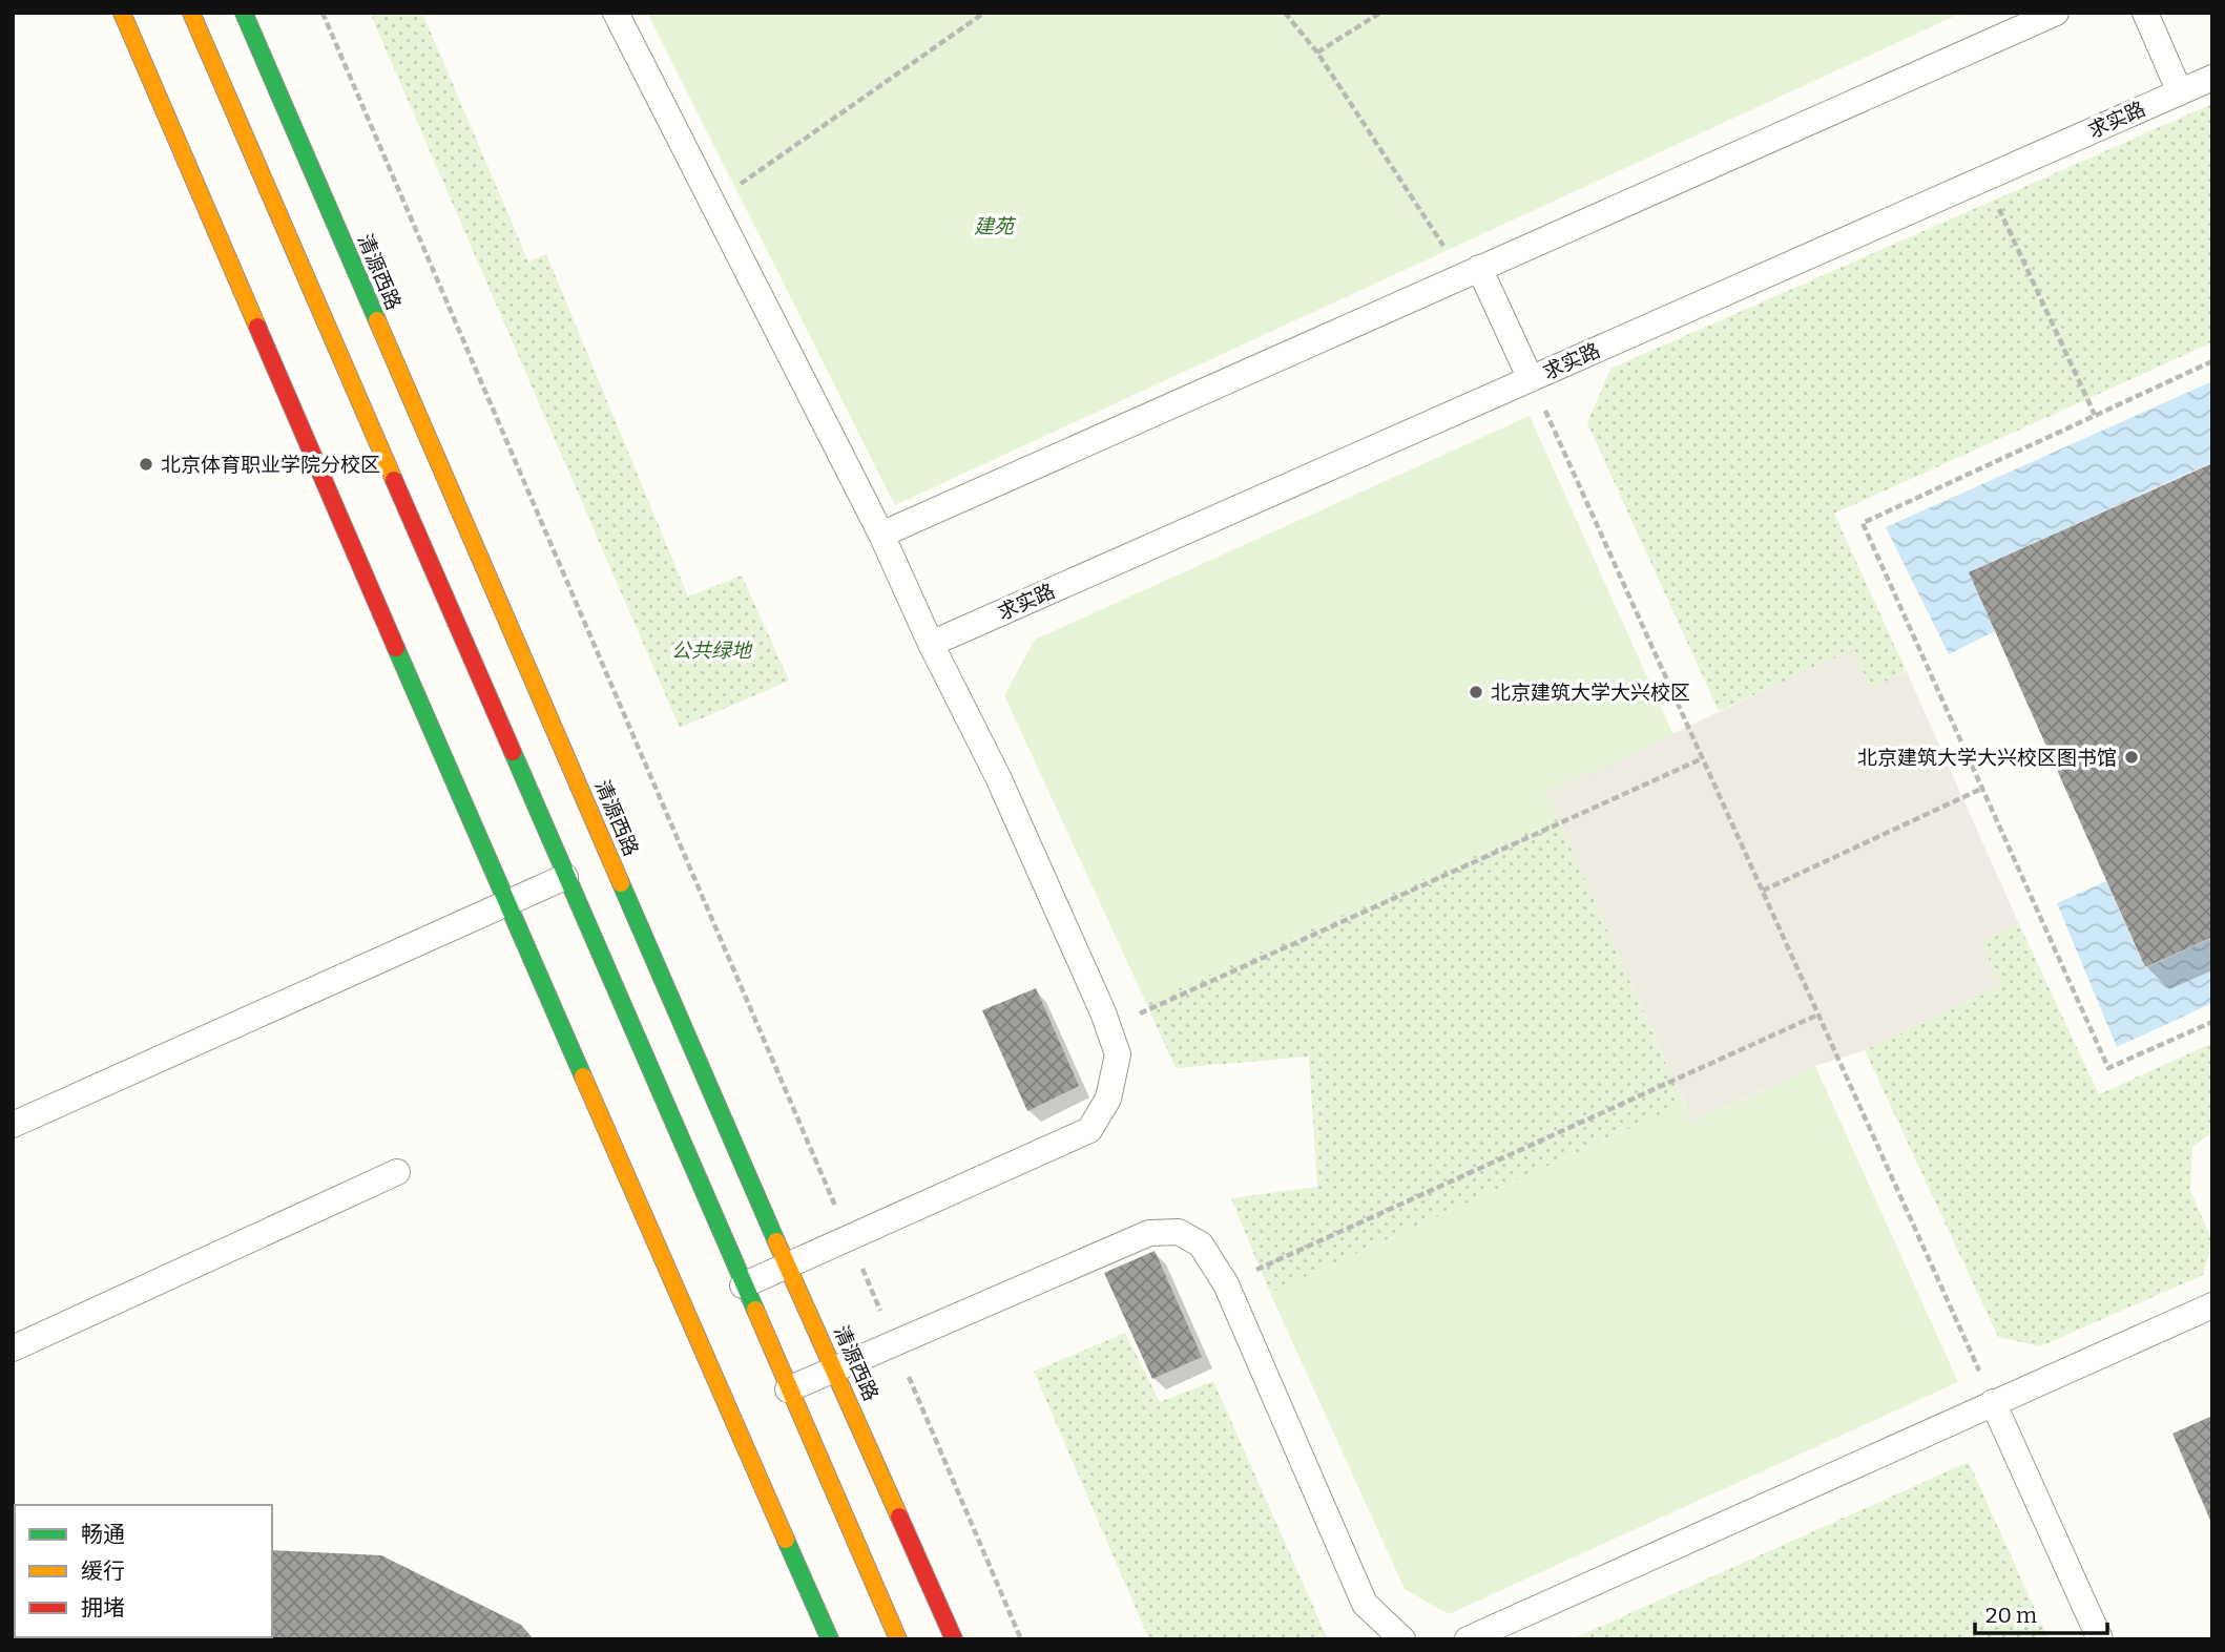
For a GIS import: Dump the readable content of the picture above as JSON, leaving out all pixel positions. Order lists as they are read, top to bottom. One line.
{"streets":{"main road":["清源西路"],"lane":["求实路"]},"parks":["建苑","公共绿地"],"places":["北京体育职业学院分校区","北京建筑大学大兴校区","北京建筑大学大兴校区图书馆"],"legend":["畅通","缓行","拥堵"],"scale_bar":"20 m"}
